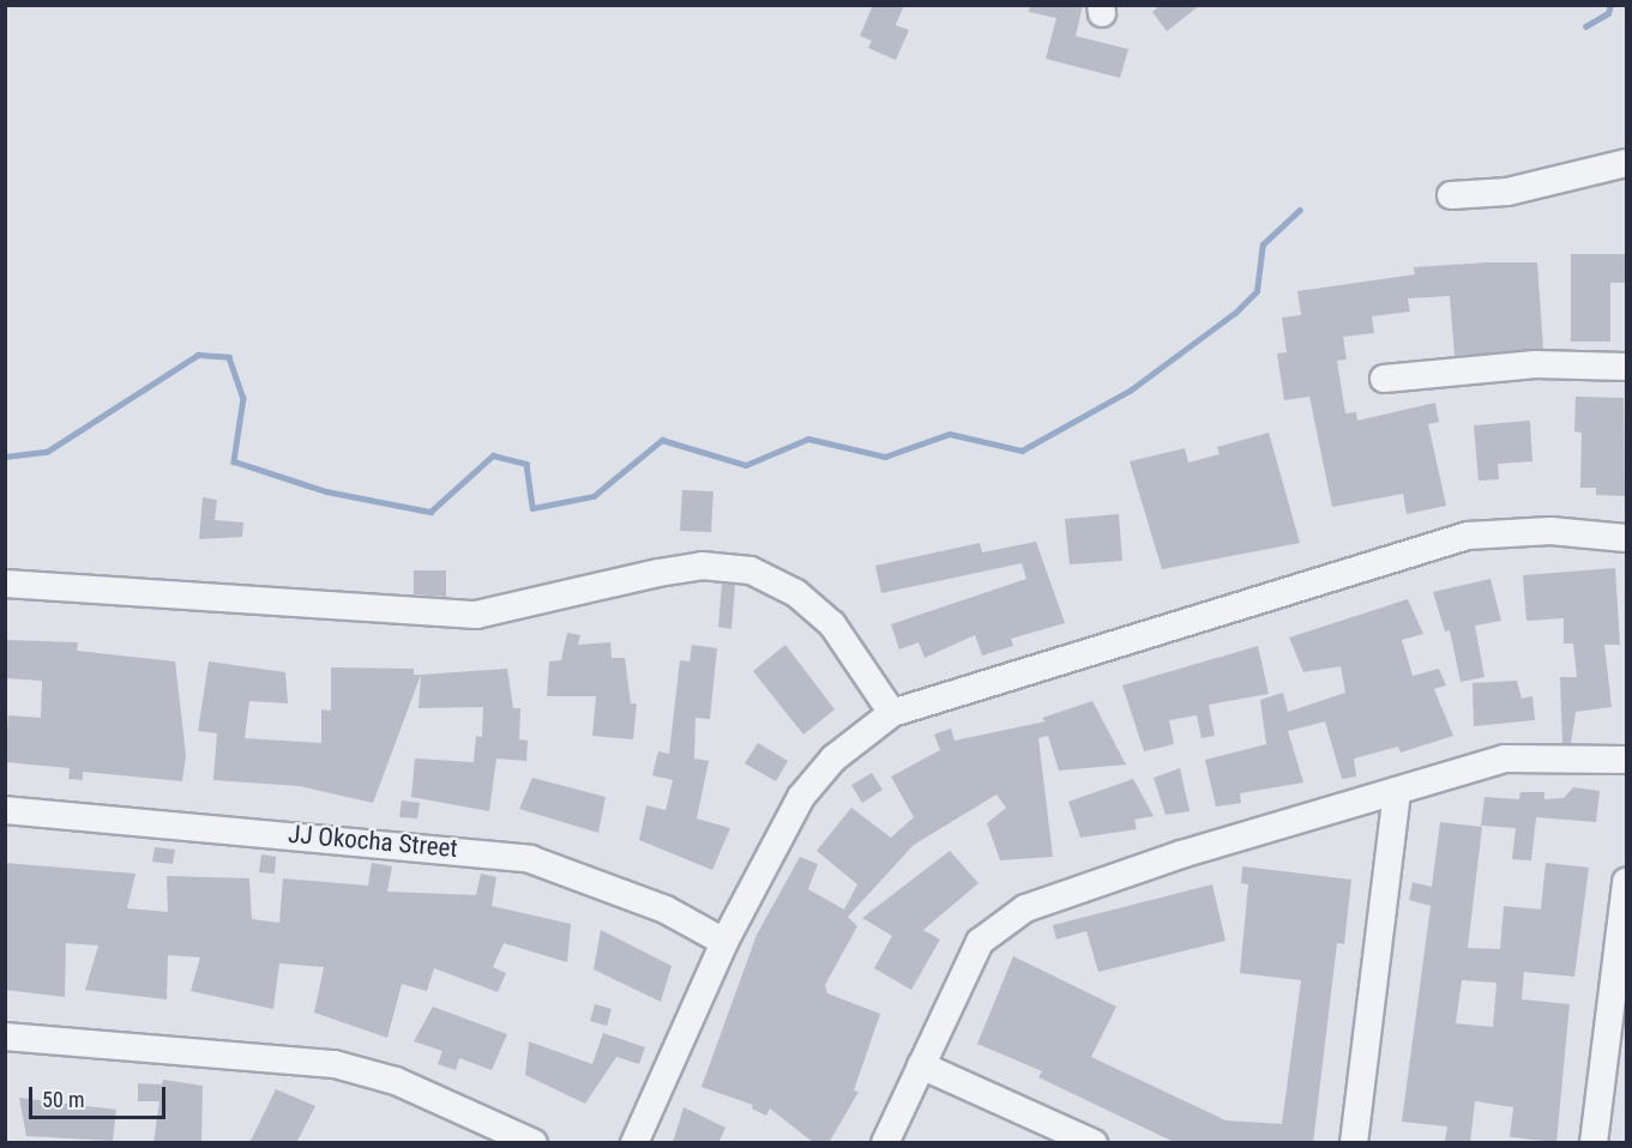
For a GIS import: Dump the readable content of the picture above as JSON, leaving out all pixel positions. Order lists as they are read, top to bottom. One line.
{"streets":{"street":["JJ Okocha Street"]},"scale_bar":"50 m"}
